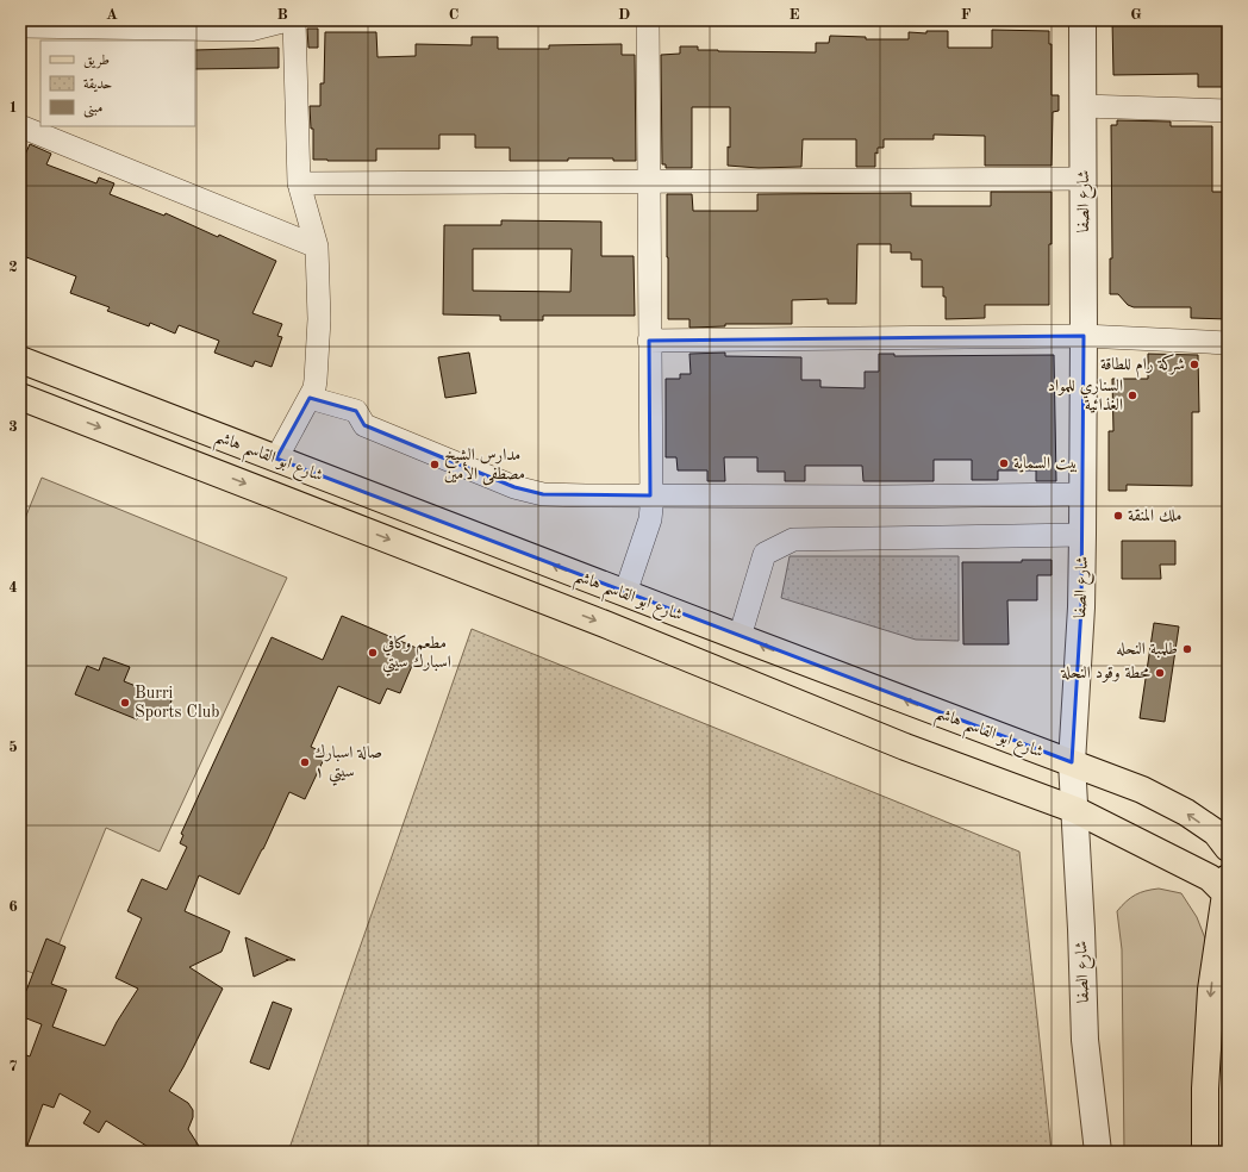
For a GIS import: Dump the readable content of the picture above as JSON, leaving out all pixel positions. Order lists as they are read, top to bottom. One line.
{"streets":{"main road":["شارع ابو القاسم هاشم"],"street":["شارع الصفا"]},"crossings":[["شارع الصفا","شارع ابو القاسم هاشم"]],"places":["شركة رام للطاقة","السناري للمواد الغذائية","بيت السماية","مدارس الشيخ مصطفى الأمين","ملك المنقة","طلمبة النحله","مطعم وكافي اسبارك سيتي","محطة وقود النحلة","Burri Sports Club","صالة اسبارك سيتي ١"],"legend":["طريق","حديقة","مبنى"],"grid":{"columns":["A","B","C","D","E","F","G"],"rows":["1","2","3","4","5","6","7"]}}
